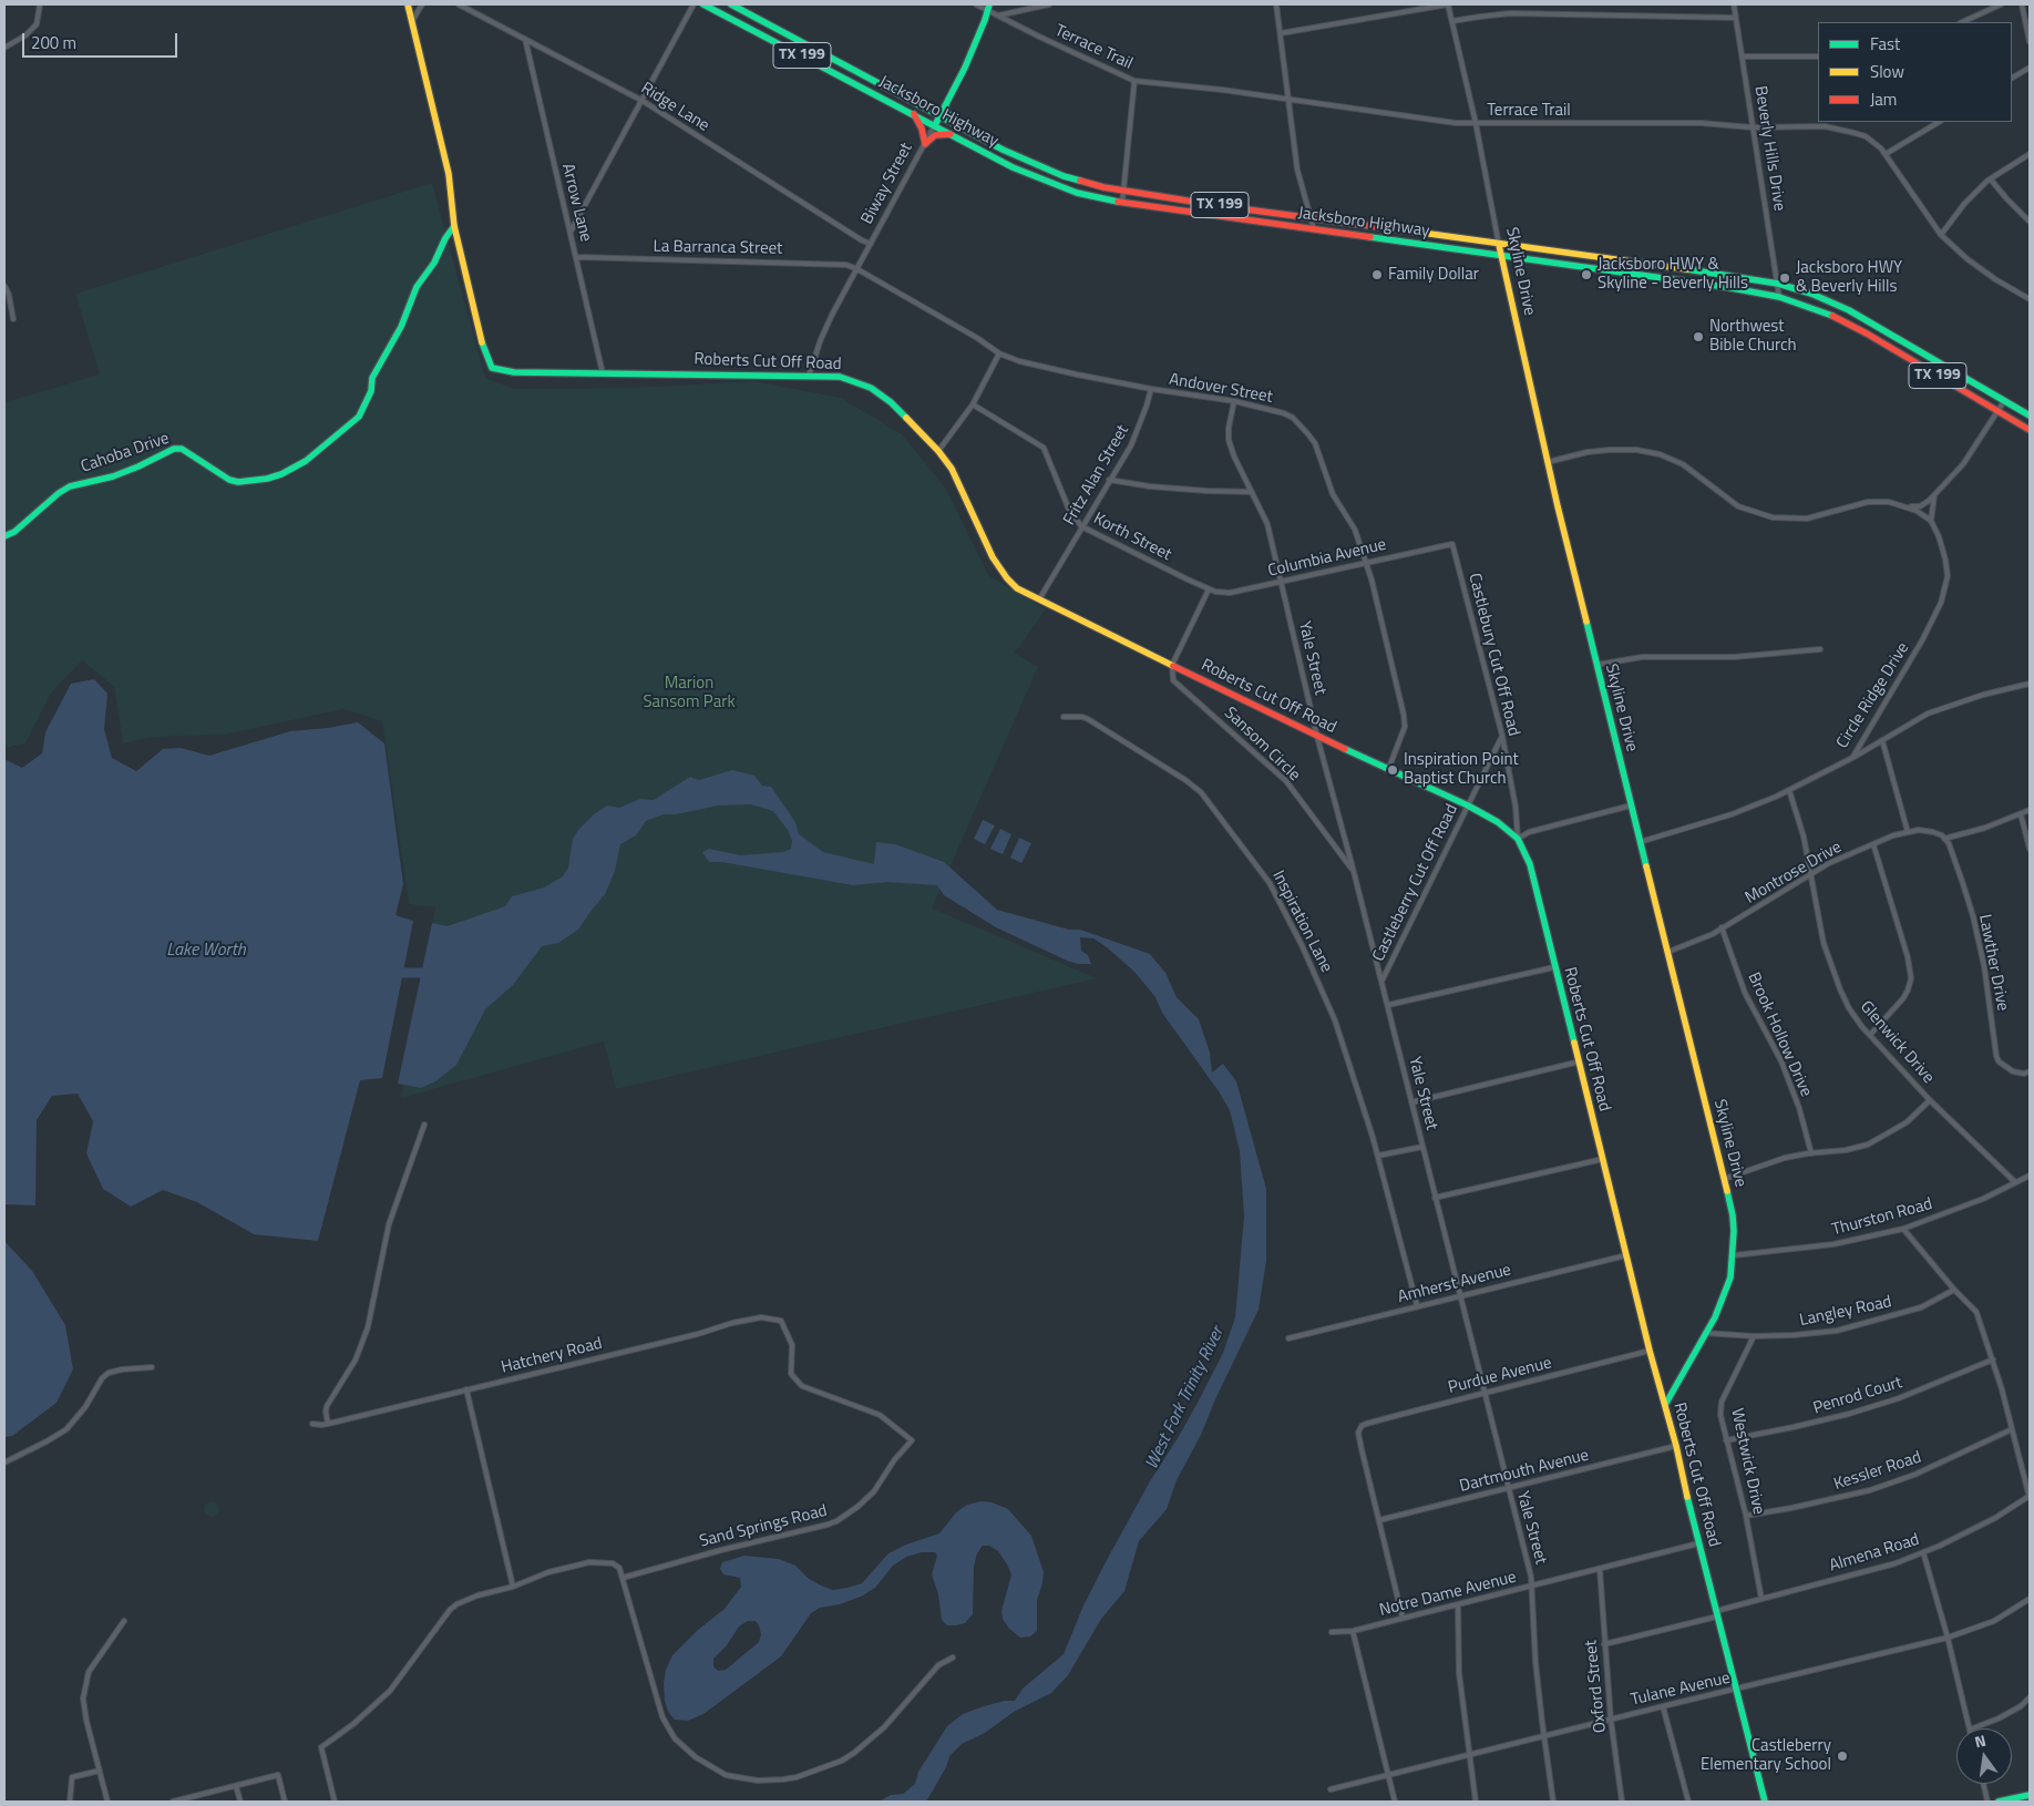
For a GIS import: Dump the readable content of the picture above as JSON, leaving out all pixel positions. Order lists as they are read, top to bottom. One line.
{"streets":{"street":["Terrace Trail","TX 199","Ridge Lane","Jacksboro Highway","Beverly Hills Drive","Biway Street","Arrow Lane","La Barranca Street","Skyline Drive","Roberts Cut Off Road","Andover Street","Cahoba Drive","Fritz Alan Street","Korth Street","Columbia Avenue","Castlebury Cut Off Road","Yale Street","Circle Ridge Drive","Sansom Circle","Montrose Drive","Castleberry Cut Off Road","Inspiration Lane","Lawther Drive","Brook Hollow Drive","Glenwick Drive","Thurston Road","Amherst Avenue","Langley Road","Hatchery Road","Purdue Avenue","Penrod Court","Westwick Drive","Dartmouth Avenue","Kessler Road","Sand Springs Road","Almena Road","Notre Dame Avenue","Oxford Street","Tulane Avenue"]},"crossings":[["Terrace Trail","Beverly Hills Drive"],["Terrace Trail","Biway Street"],["Terrace Trail","Skyline Drive"],["Ridge Lane","Biway Street"],["Ridge Lane","Arrow Lane"],["Jacksboro Highway","Beverly Hills Drive"],["Jacksboro Highway","Biway Street"],["Jacksboro Highway","Skyline Drive"],["Biway Street","La Barranca Street"],["Biway Street","Roberts Cut Off Road"],["Biway Street","Andover Street"],["Arrow Lane","La Barranca Street"],["Arrow Lane","Roberts Cut Off Road"],["La Barranca Street","Andover Street"],["Skyline Drive","Roberts Cut Off Road"],["Skyline Drive","Circle Ridge Drive"],["Skyline Drive","Montrose Drive"],["Skyline Drive","Thurston Road"],["Skyline Drive","Langley Road"],["Roberts Cut Off Road","Andover Street"],["Roberts Cut Off Road","Cahoba Drive"],["Roberts Cut Off Road","Fritz Alan Street"],["Roberts Cut Off Road","Castlebury Cut Off Road"],["Roberts Cut Off Road","Yale Street"],["Roberts Cut Off Road","Sansom Circle"],["Roberts Cut Off Road","Castleberry Cut Off Road"],["Roberts Cut Off Road","Amherst Avenue"],["Roberts Cut Off Road","Purdue Avenue"],["Roberts Cut Off Road","Dartmouth Avenue"],["Roberts Cut Off Road","Almena Road"],["Roberts Cut Off Road","Notre Dame Avenue"],["Roberts Cut Off Road","Tulane Avenue"],["Andover Street","Fritz Alan Street"],["Andover Street","Columbia Avenue"],["Andover Street","Yale Street"],["Fritz Alan Street","Korth Street"],["Korth Street","Columbia Avenue"],["Columbia Avenue","Castlebury Cut Off Road"],["Columbia Avenue","Yale Street"],["Castlebury Cut Off Road","Castleberry Cut Off Road"],["Yale Street","Sansom Circle"],["Yale Street","Castleberry Cut Off Road"],["Yale Street","Amherst Avenue"],["Yale Street","Purdue Avenue"],["Yale Street","Dartmouth Avenue"],["Yale Street","Notre Dame Avenue"],["Yale Street","Tulane Avenue"],["Circle Ridge Drive","Glenwick Drive"],["Montrose Drive","Lawther Drive"],["Montrose Drive","Brook Hollow Drive"],["Montrose Drive","Glenwick Drive"],["Inspiration Lane","Amherst Avenue"],["Glenwick Drive","Thurston Road"],["Langley Road","Westwick Drive"],["Hatchery Road","Sand Springs Road"],["Purdue Avenue","Dartmouth Avenue"],["Penrod Court","Westwick Drive"],["Westwick Drive","Kessler Road"],["Westwick Drive","Almena Road"],["Almena Road","Oxford Street"],["Notre Dame Avenue","Oxford Street"],["Oxford Street","Tulane Avenue"]],"water":["Lake Worth","West Fork Trinity River"],"parks":["Marion Sansom Park"],"places":["Family Dollar","Jacksboro HWY & Skyline - Beverly Hills","Jacksboro HWY & Beverly Hills","Northwest Bible Church","Inspiration Point Baptist Church","Castleberry Elementary School"],"legend":["Fast","Slow","Jam"],"scale_bar":"200 m","north":"top"}
